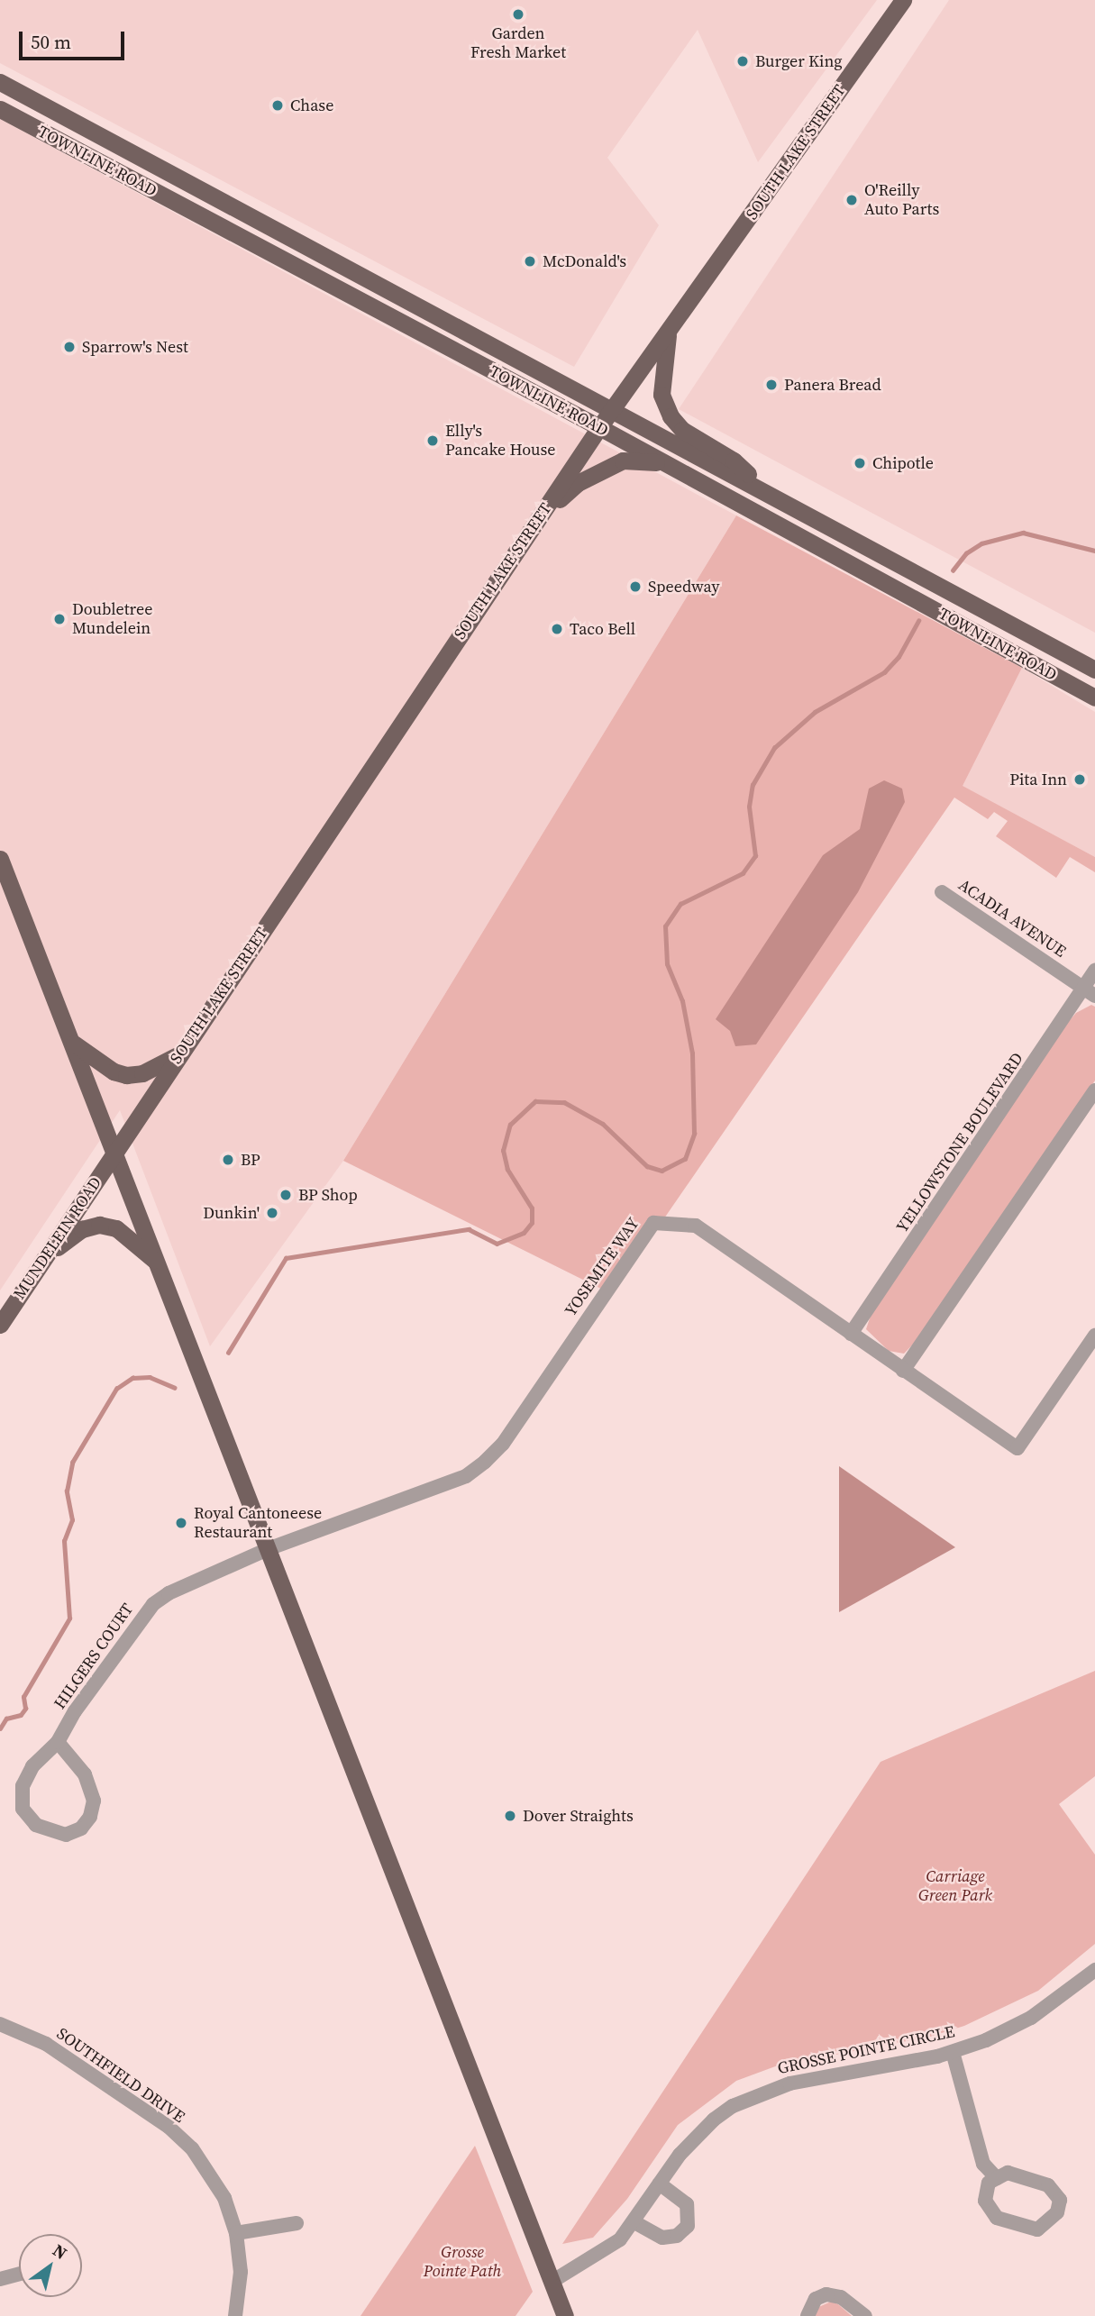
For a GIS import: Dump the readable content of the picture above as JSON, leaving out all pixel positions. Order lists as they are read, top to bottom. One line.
{"streets":{"main road":["SOUTH LAKE STREET","TOWNLINE ROAD","MUNDELEIN ROAD"],"street":["ACADIA AVENUE","YELLOWSTONE BOULEVARD","YOSEMITE WAY","HILGERS COURT","GROSSE POINTE CIRCLE","SOUTHFIELD DRIVE"]},"crossings":[["SOUTH LAKE STREET","TOWNLINE ROAD"],["SOUTH LAKE STREET","MUNDELEIN ROAD"],["ACADIA AVENUE","YELLOWSTONE BOULEVARD"],["YELLOWSTONE BOULEVARD","YOSEMITE WAY"],["YOSEMITE WAY","HILGERS COURT"]],"parks":["Carriage Green Park","Grosse Pointe Path"],"places":["Garden Fresh Market","Burger King","Chase","O'Reilly Auto Parts","McDonald's","Sparrow's Nest","Panera Bread","Elly's Pancake House","Chipotle","Speedway","Doubletree Mundelein","Taco Bell","Pita Inn","BP","BP Shop","Dunkin'","Royal Cantoneese Restaurant","Dover Straights"],"scale_bar":"50 m","north":"top right"}
